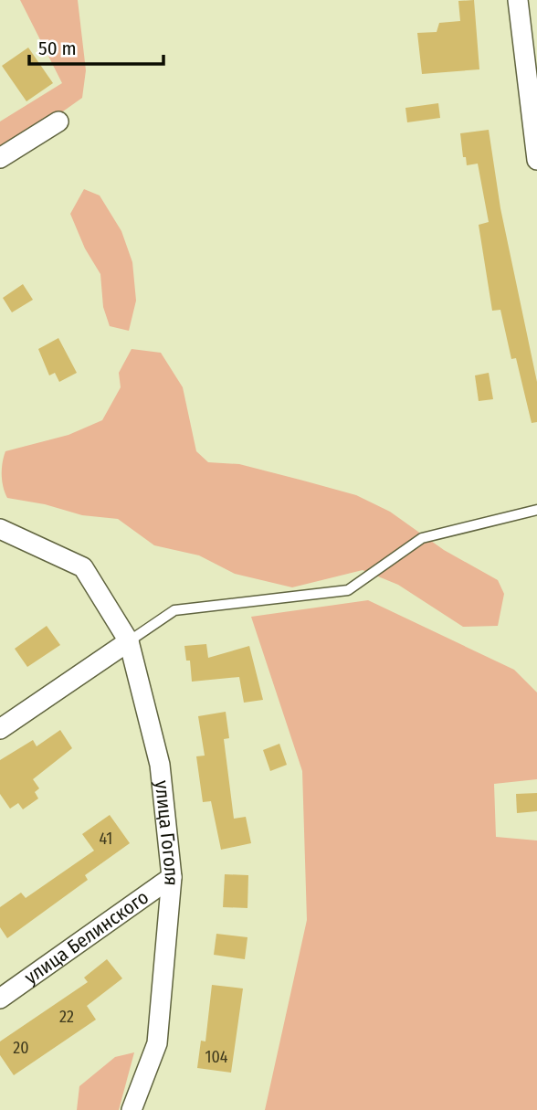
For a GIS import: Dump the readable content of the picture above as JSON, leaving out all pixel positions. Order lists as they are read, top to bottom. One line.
{"streets":{"street":["улица Гоголя","улица Белинского"]},"crossings":[["улица Гоголя","улица Белинского"]],"house_numbers":["41","22","20","104"],"scale_bar":"50 m"}
